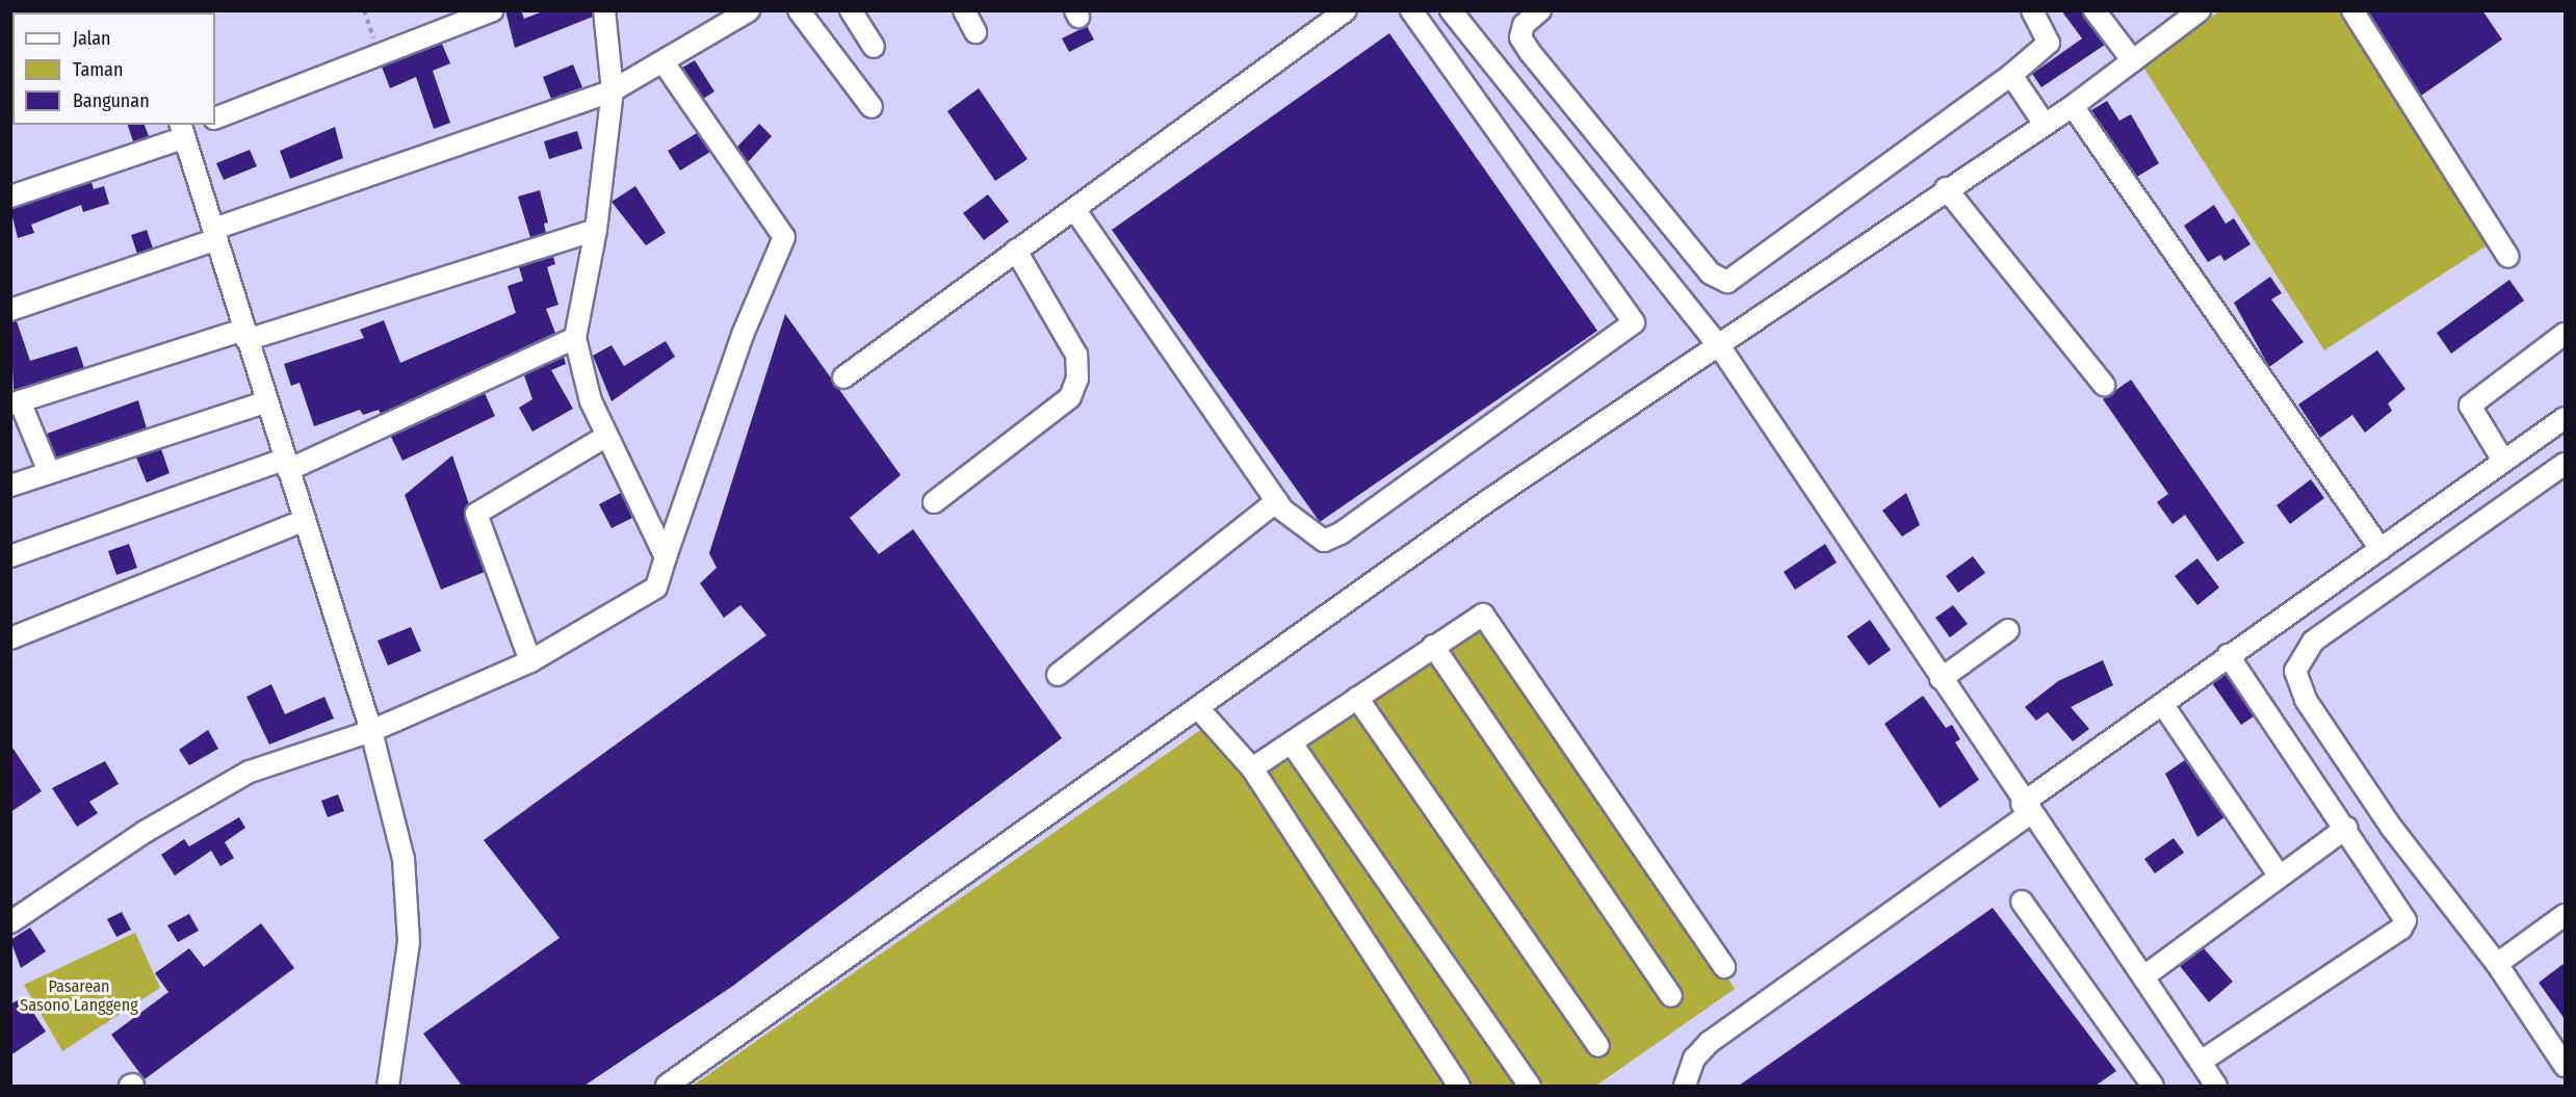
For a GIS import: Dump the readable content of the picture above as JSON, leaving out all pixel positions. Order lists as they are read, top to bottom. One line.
{"parks":["Pasarean Sasono Langgeng"],"legend":["Jalan","Taman","Bangunan"]}
